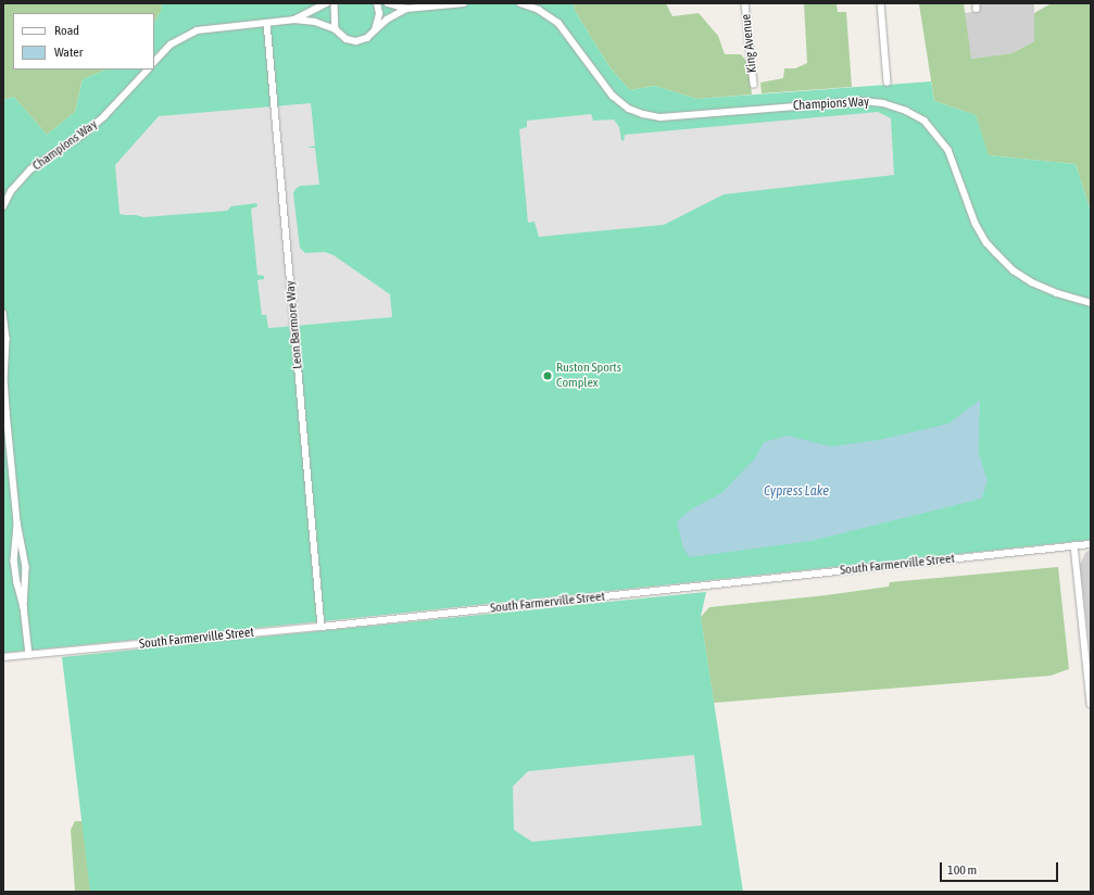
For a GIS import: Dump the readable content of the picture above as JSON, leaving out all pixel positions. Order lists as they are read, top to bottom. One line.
{"streets":{"street":["King Avenue","Champions Way","Leon Barmore Way","South Farmerville Street"]},"crossings":[["Leon Barmore Way","South Farmerville Street"]],"water":["Cypress Lake"],"places":["Ruston Sports Complex"],"legend":["Road","Water"],"scale_bar":"100 m"}
